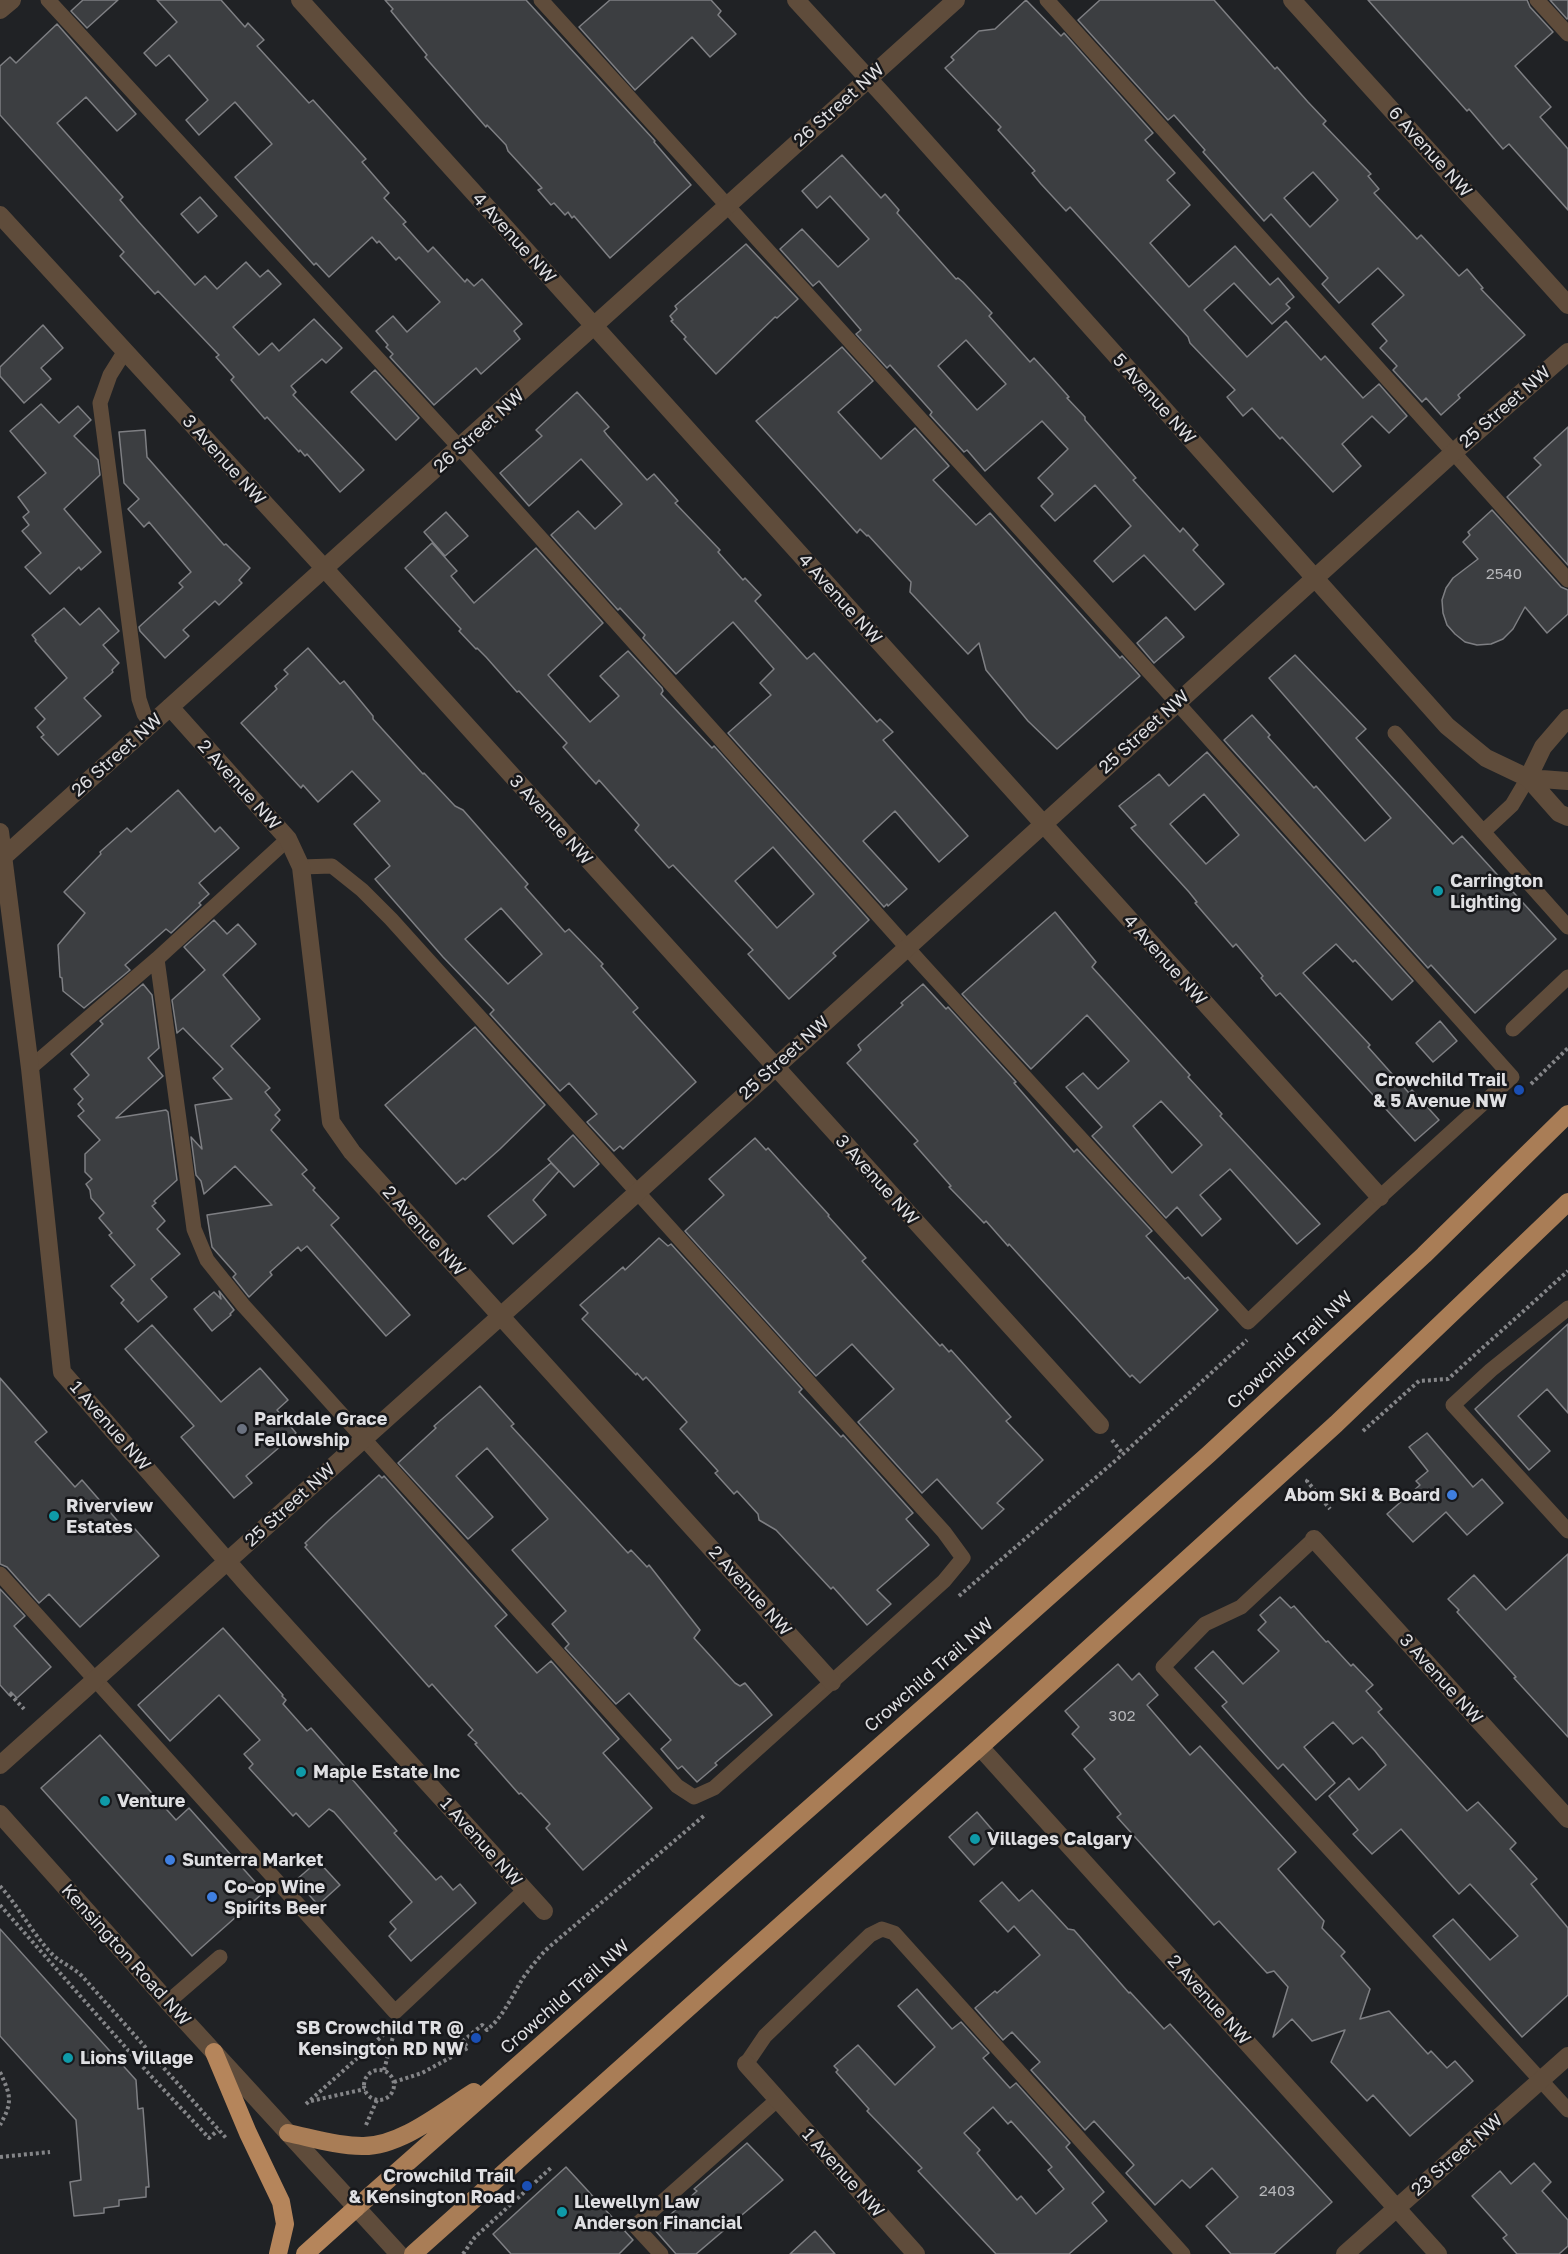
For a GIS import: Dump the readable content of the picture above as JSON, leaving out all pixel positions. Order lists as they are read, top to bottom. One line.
{"streets":{"highway":["Crowchild Trail NW"],"street":["26 Street NW","6 Avenue NW","4 Avenue NW","5 Avenue NW","25 Street NW","3 Avenue NW","2 Avenue NW","1 Avenue NW","Kensington Road NW","23 Street NW"]},"crossings":[["26 Street NW","4 Avenue NW"],["26 Street NW","5 Avenue NW"],["26 Street NW","3 Avenue NW"],["26 Street NW","2 Avenue NW"],["26 Street NW","1 Avenue NW"],["4 Avenue NW","25 Street NW"],["5 Avenue NW","25 Street NW"],["25 Street NW","3 Avenue NW"],["25 Street NW","2 Avenue NW"],["25 Street NW","1 Avenue NW"],["2 Avenue NW","23 Street NW"],["Crowchild Trail NW","Kensington Road NW"]],"places":["Carrington Lighting","Crowchild Trail & 5 Avenue NW","Parkdale Grace Fellowship","Abom Ski & Board","Riverview Estates","Maple Estate Inc","Venture","Villages Calgary","Sunterra Market","Co-op Wine Spirits Beer","SB Crowchild TR @ Kensington RD NW","Lions Village","Crowchild Trail & Kensington Road","Llewellyn Law Anderson Financial"],"house_numbers":["2540","302","2403"]}
